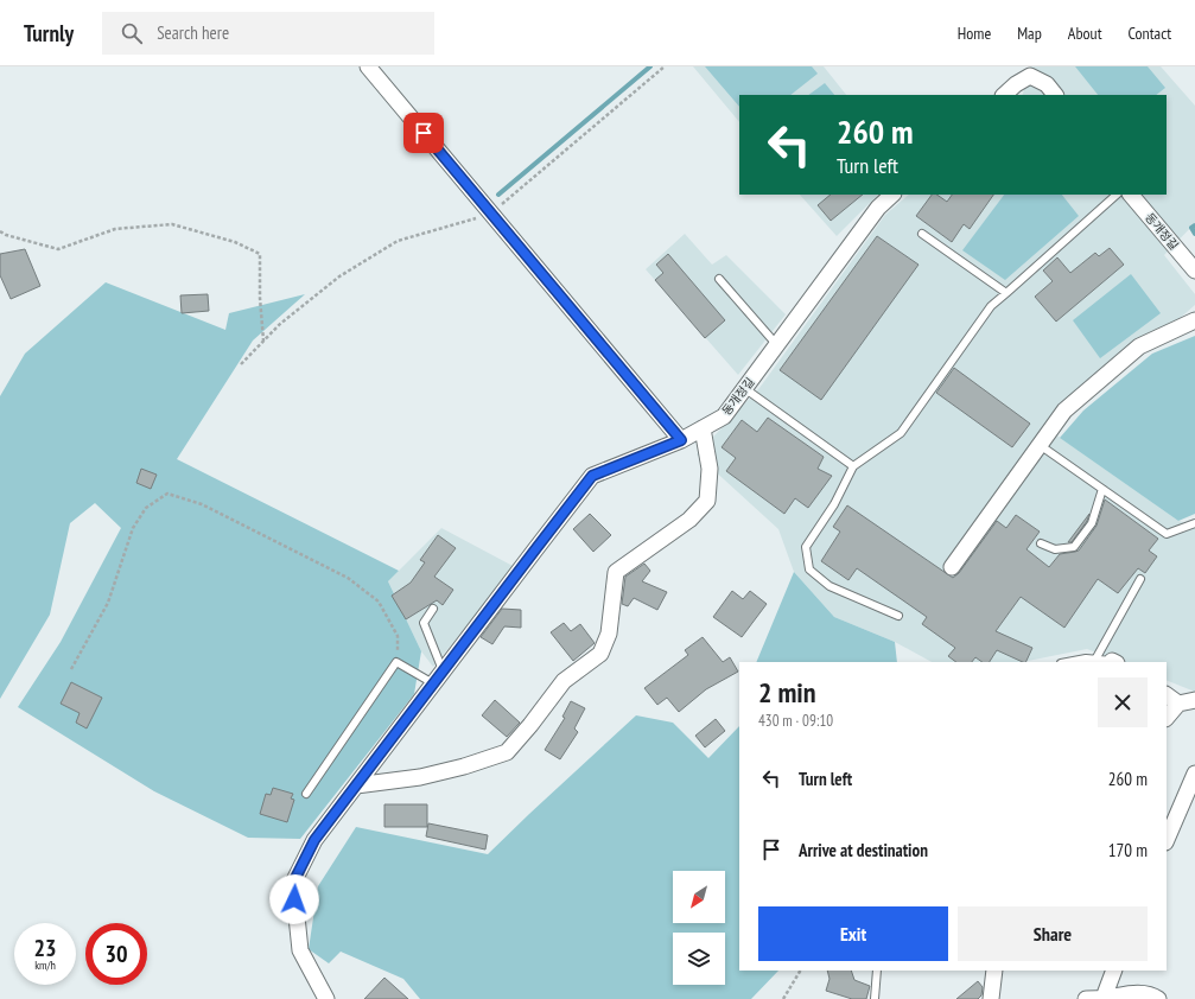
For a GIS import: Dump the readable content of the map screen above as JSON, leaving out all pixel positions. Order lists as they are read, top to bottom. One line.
{"streets":{"street":["동개정길"]},"north":"bottom left","page":{"header":"Turnly","search":"Search here","nav":["Home","Map","About","Contact"],"turn":["260 m","Turn left"],"heading":["2 min","430 m · 09:10"],"list":[{"name":"Turn left","value":"260 m"},{"name":"Arrive at destination","value":"170 m"}],"buttons":["Exit","Share"],"speed":"23 km/h","limit":"30"}}
